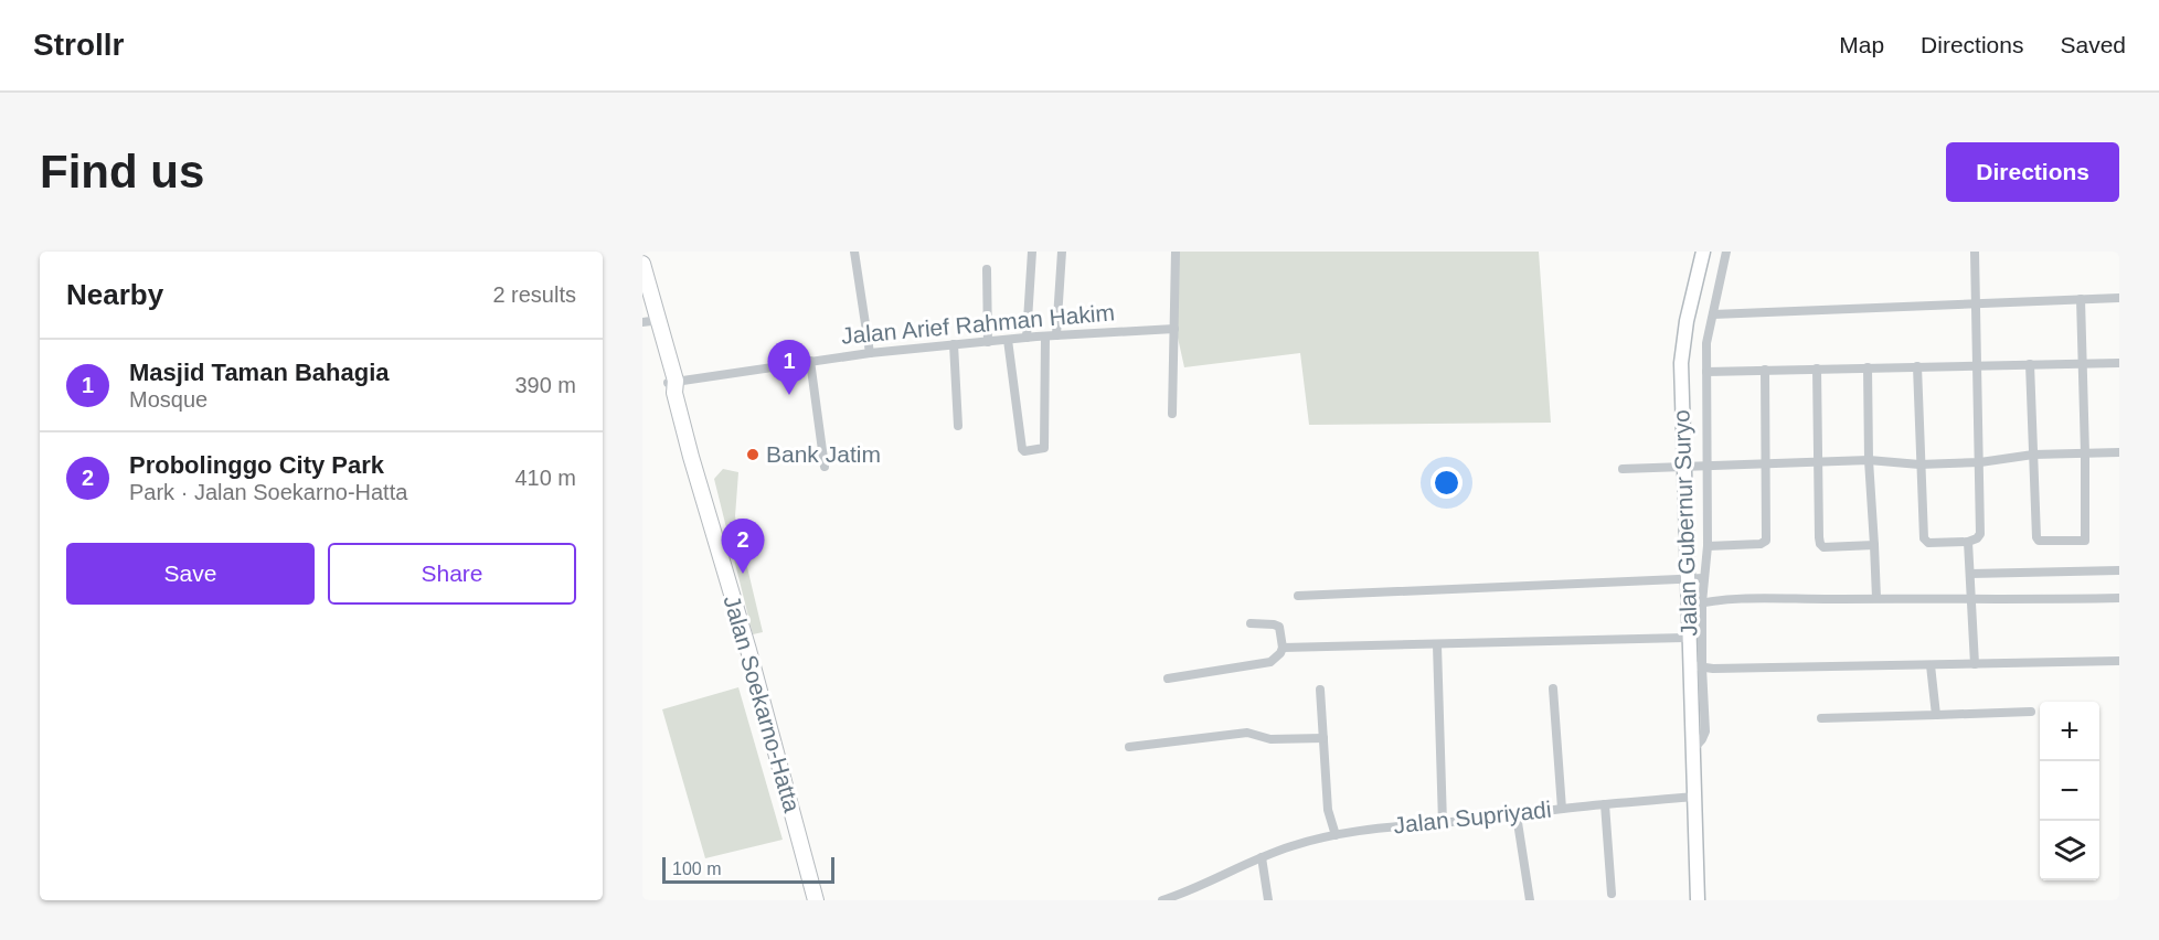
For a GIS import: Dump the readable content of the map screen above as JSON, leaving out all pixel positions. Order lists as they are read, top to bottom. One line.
{"streets":{"main road":["Jalan Gubernur Suryo","Jalan Soekarno-Hatta"],"street":["Jalan Arief Rahman Hakim","Jalan Supriyadi"]},"crossings":[["Jalan Arief Rahman Hakim","Jalan Soekarno-Hatta"],["Jalan Gubernur Suryo","Jalan Supriyadi"]],"places":["Bank Jatim"],"scale_bar":"100 m","page":{"header":"Strollr","nav":["Map","Directions","Saved"],"buttons":["Directions",["Save","Share"]],"title":"Find us","heading":["Nearby","2 results"],"list":[{"mark":"1","name":"Masjid Taman Bahagia","note":"Mosque","value":"390 m"},{"mark":"2","name":"Probolinggo City Park","note":"Park · Jalan Soekarno-Hatta","value":"410 m"}],"pins":["1","2"],"map_buttons":["+","−"],"scale":"100 m"}}
